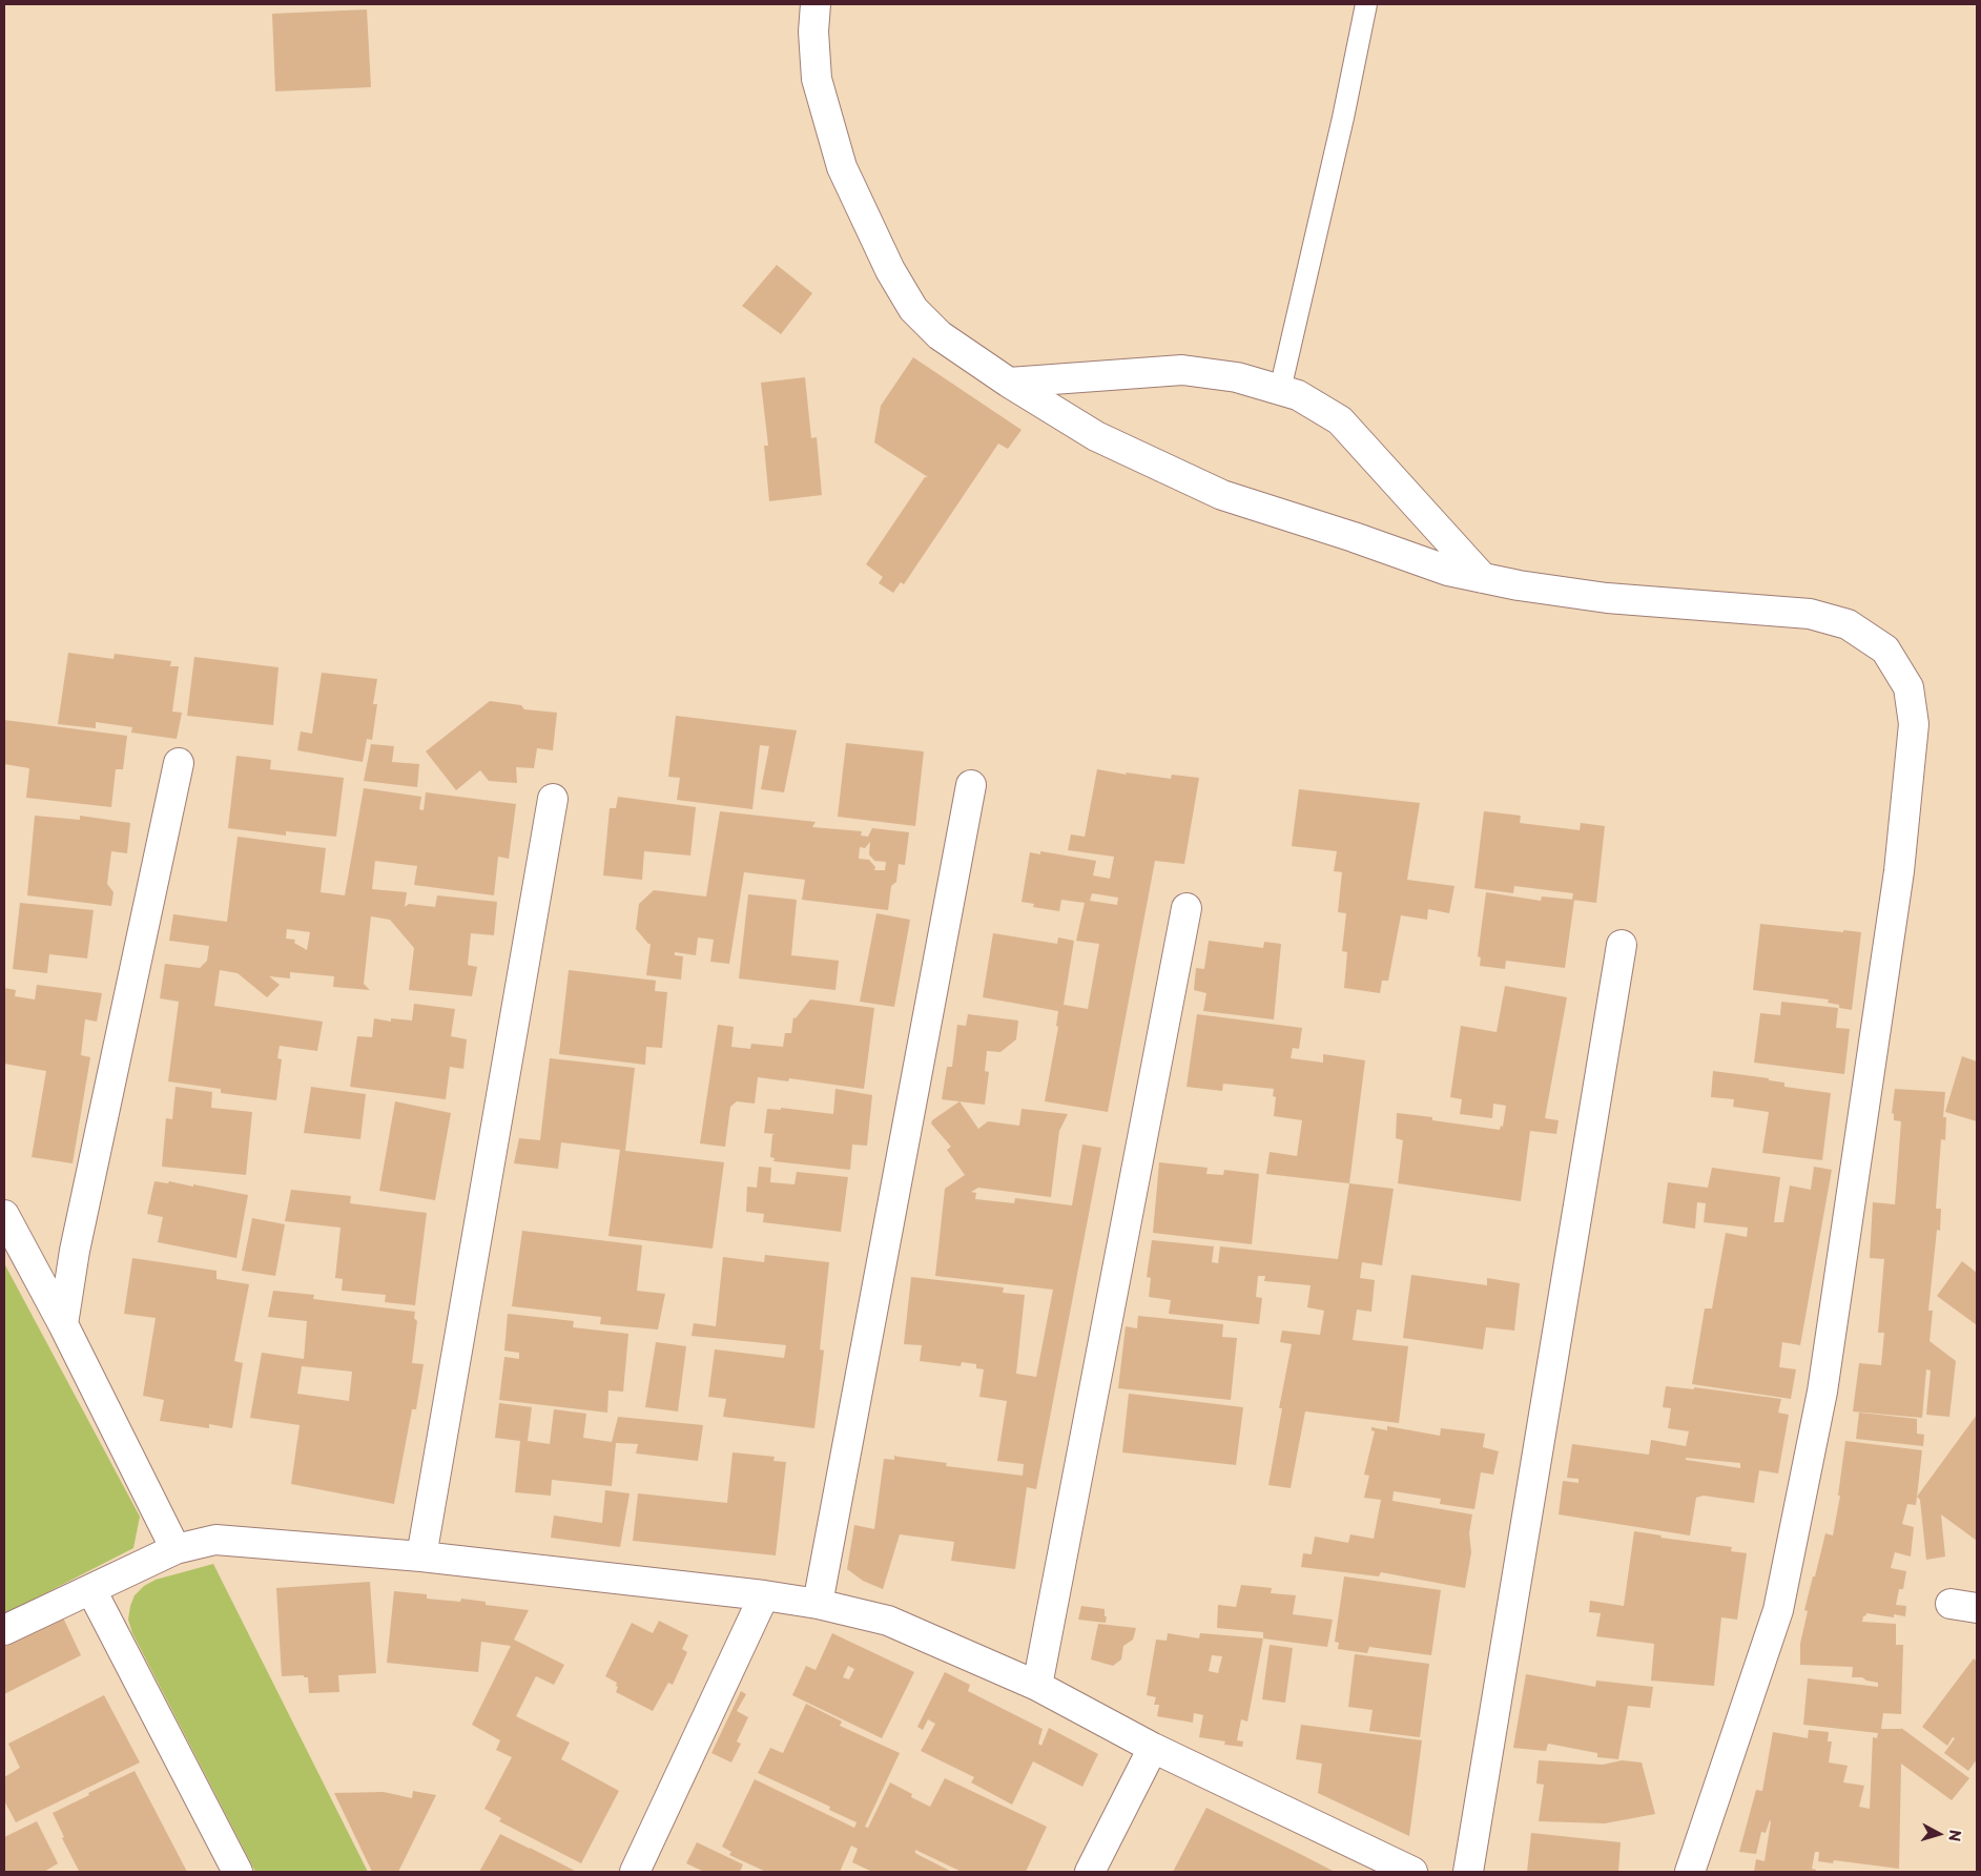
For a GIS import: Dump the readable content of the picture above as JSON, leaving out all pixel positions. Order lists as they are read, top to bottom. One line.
{"north":"right"}
